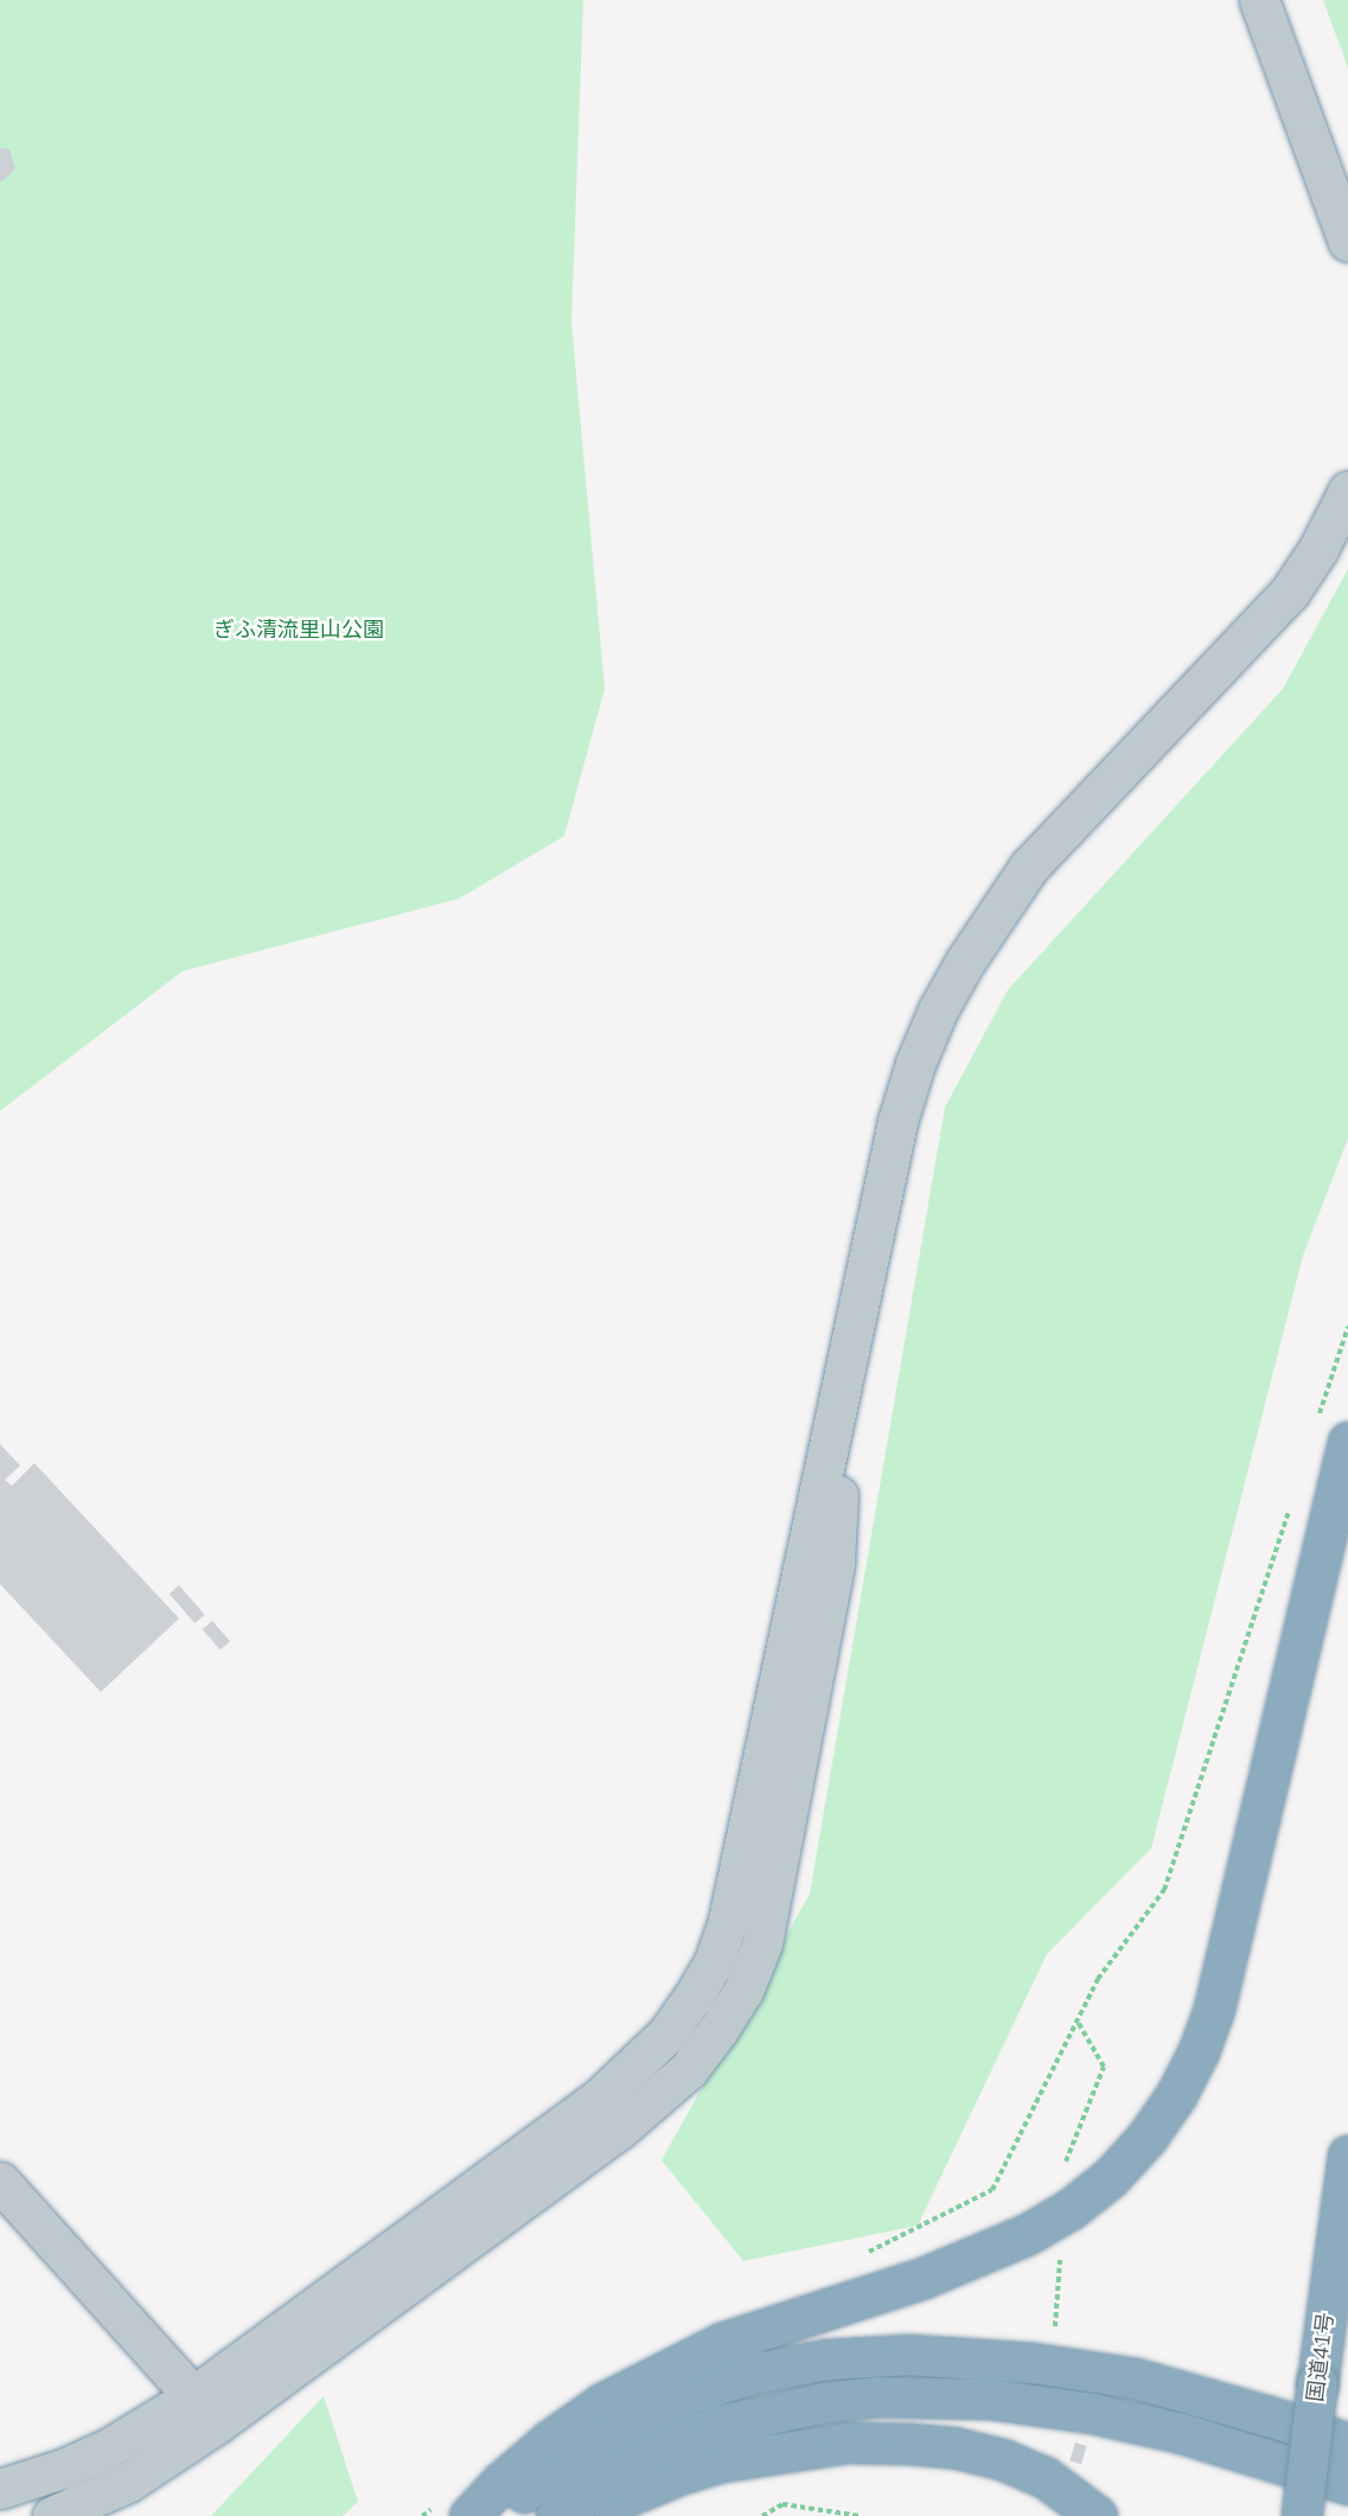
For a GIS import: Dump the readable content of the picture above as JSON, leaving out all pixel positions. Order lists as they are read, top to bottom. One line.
{"streets":{"highway":["国道41号"]},"parks":["ぎふ清流里山公園"]}
